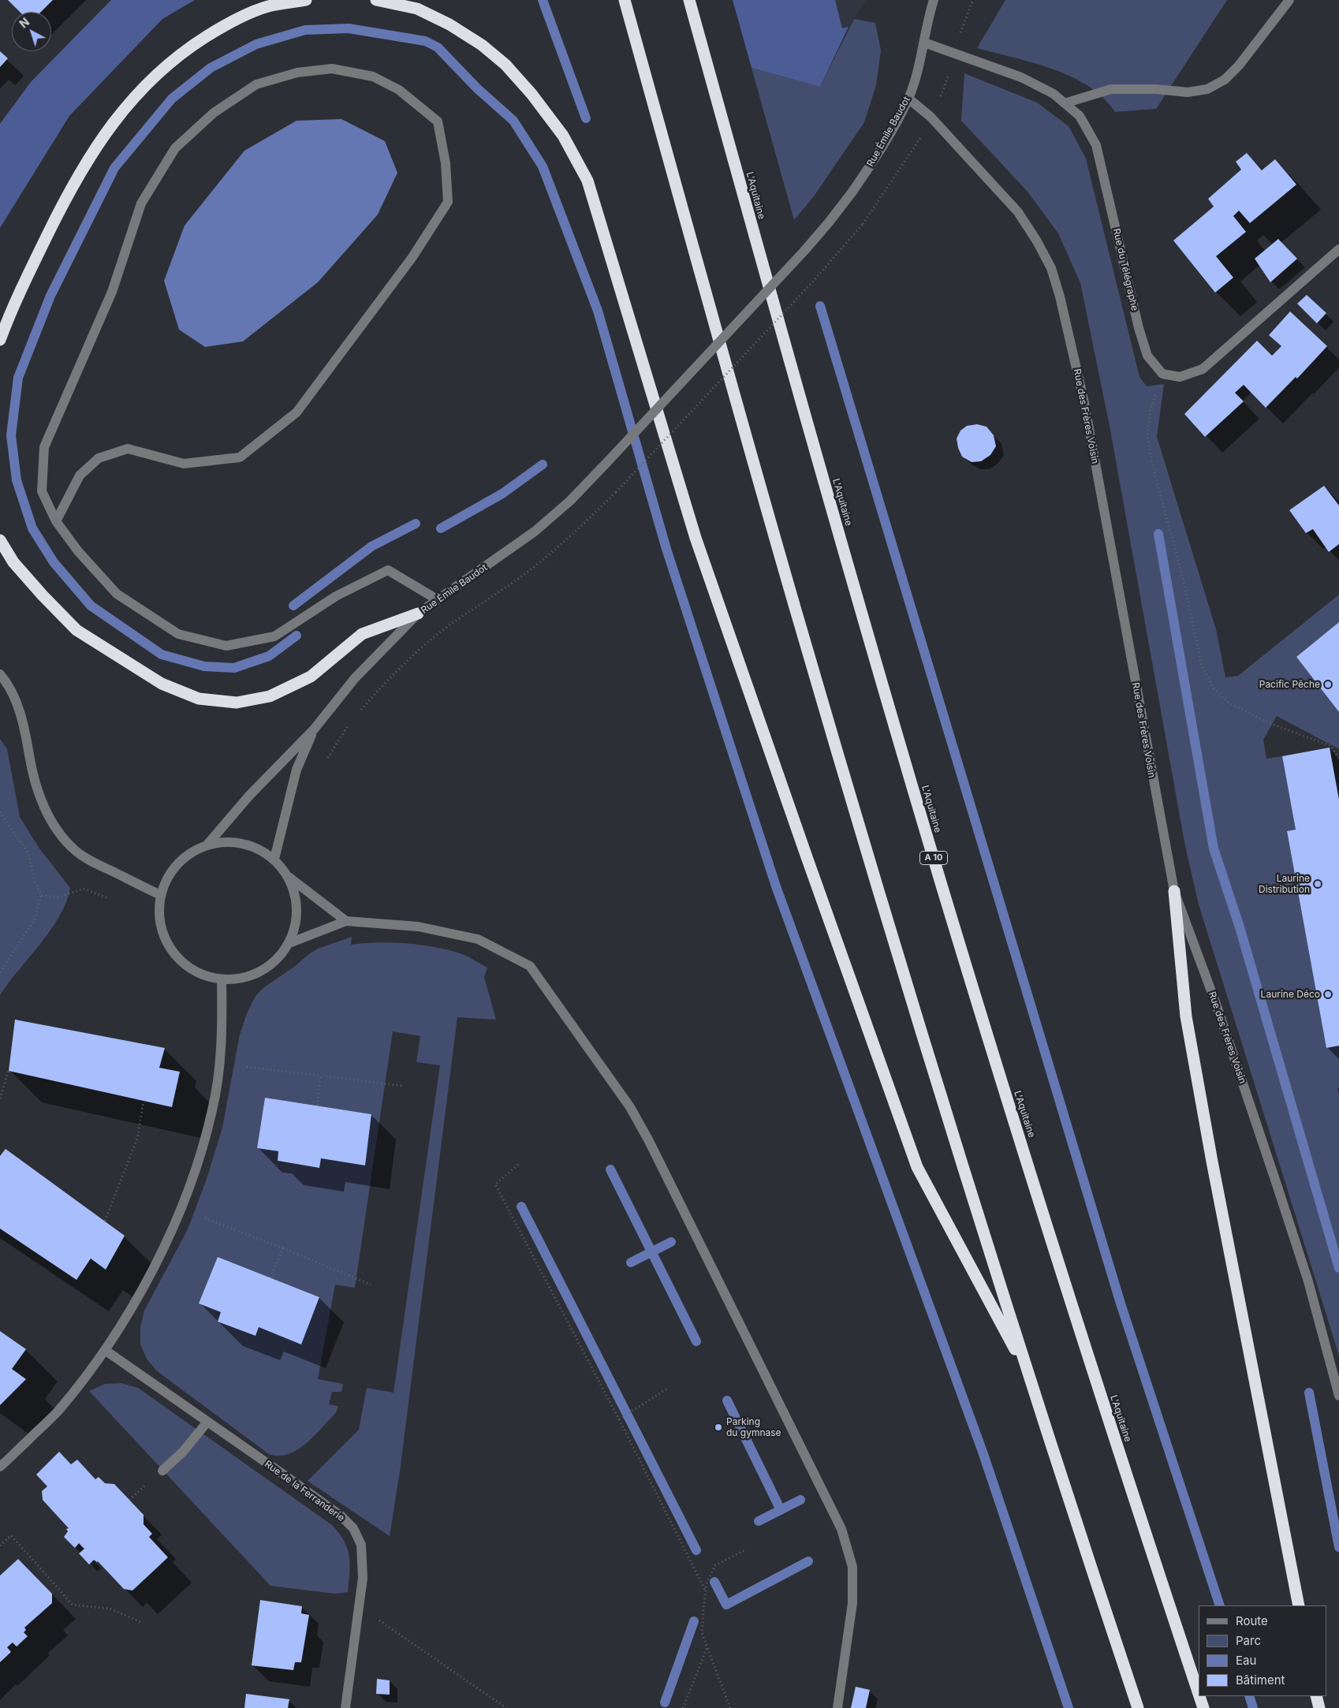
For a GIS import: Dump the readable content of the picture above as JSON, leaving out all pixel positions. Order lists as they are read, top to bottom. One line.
{"streets":{"highway":["L'Aquitaine","A 10"],"street":["Rue Émile Baudot","Rue du Télégraphe","Rue des Frères Voisin","Rue de la Ferranderie"]},"crossings":[["Rue Émile Baudot","Rue du Télégraphe"],["Rue Émile Baudot","Rue des Frères Voisin"]],"places":["Pacific Pêche","Laurine Distribution","Laurine Déco","Parking du gymnase"],"legend":["Route","Parc","Eau","Bâtiment"],"north":"top left"}
